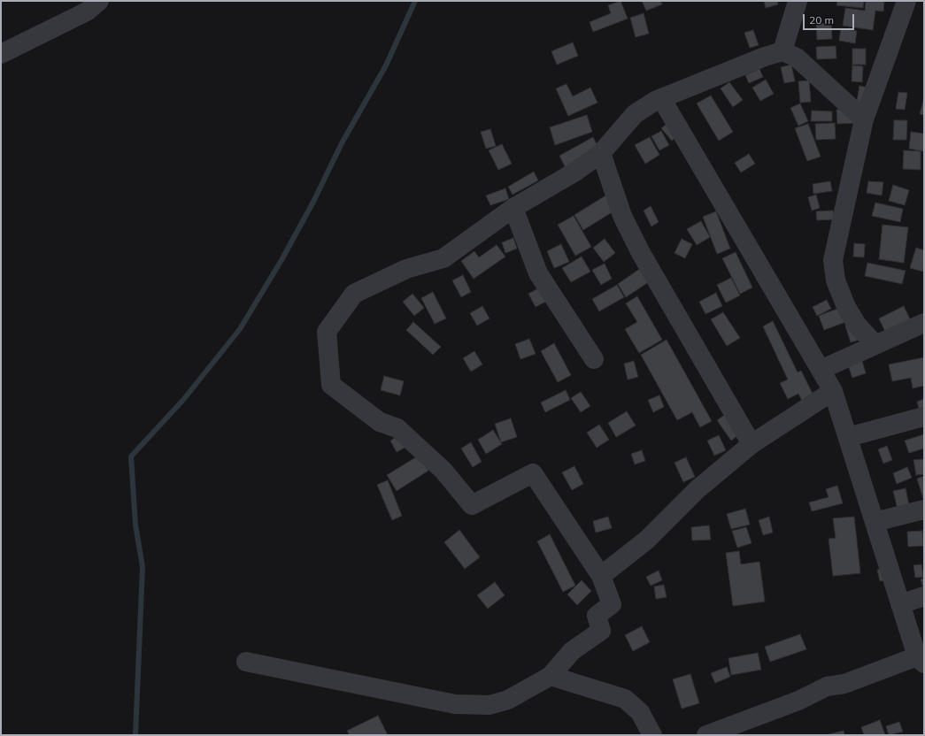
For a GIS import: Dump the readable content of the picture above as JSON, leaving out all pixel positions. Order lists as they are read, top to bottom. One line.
{"scale_bar":"20 m"}
